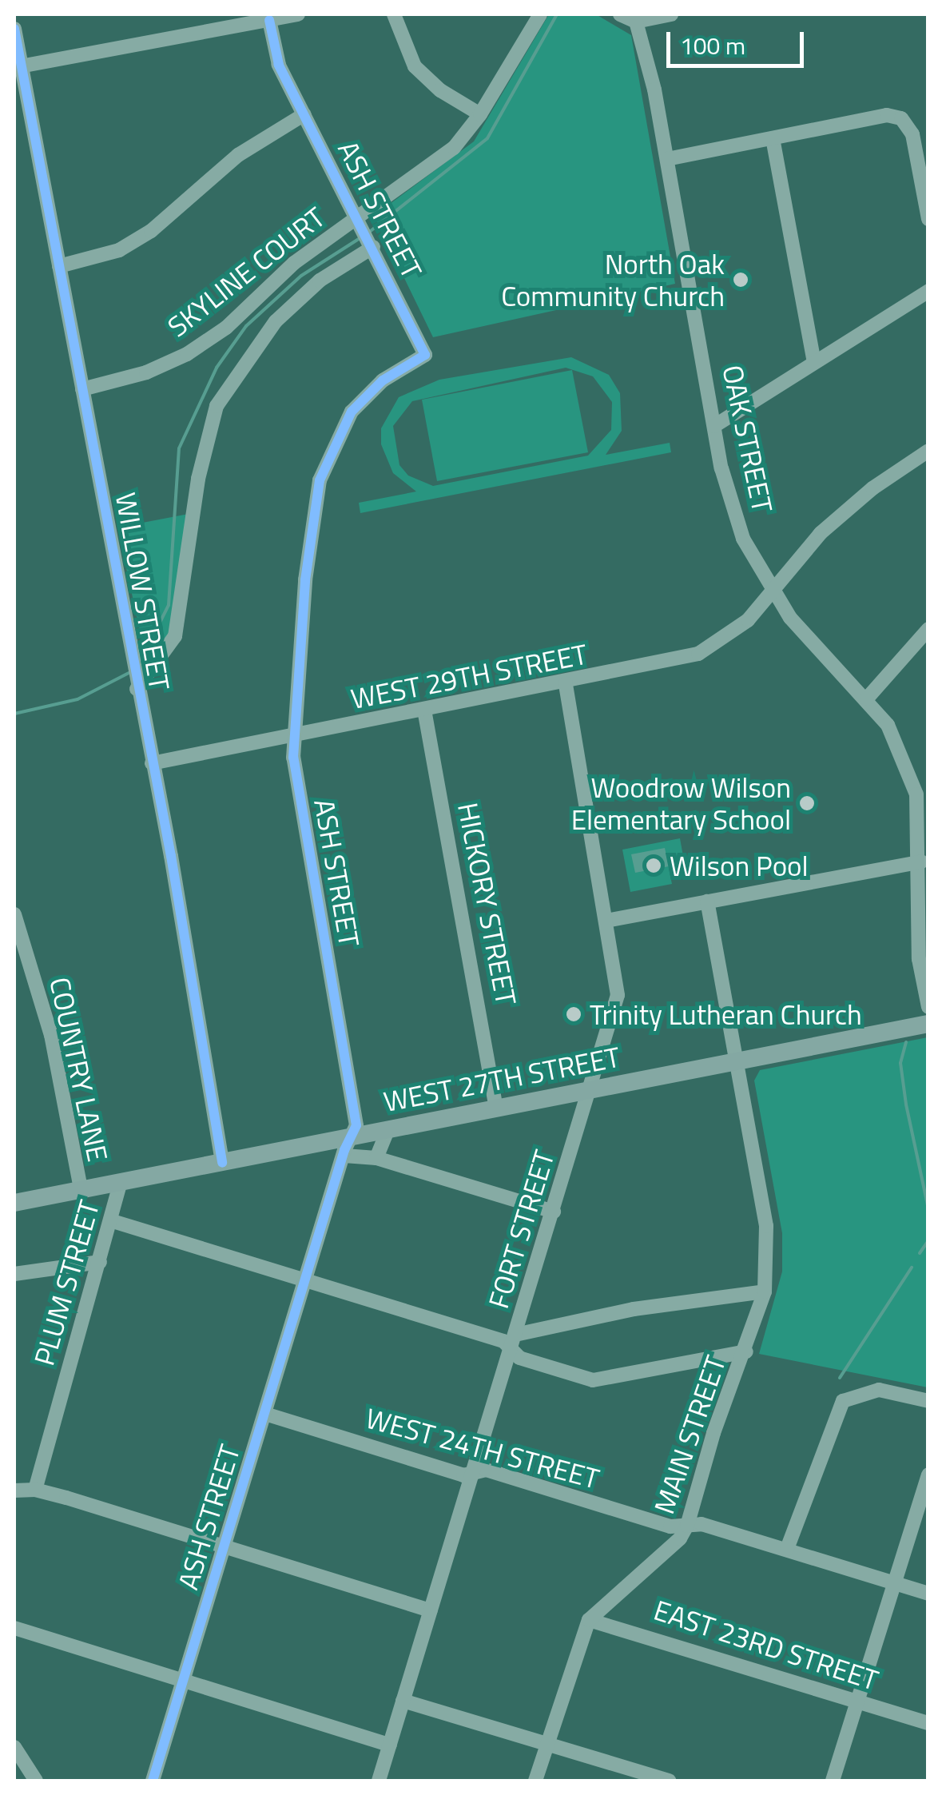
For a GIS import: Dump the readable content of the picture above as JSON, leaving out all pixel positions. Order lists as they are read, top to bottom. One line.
{"streets":{"main road":["WEST 27TH STREET"],"street":["ASH STREET","SKYLINE COURT","OAK STREET","WILLOW STREET","WEST 29TH STREET","HICKORY STREET","COUNTRY LANE","FORT STREET","PLUM STREET","MAIN STREET","WEST 24TH STREET","EAST 23RD STREET"]},"crossings":[["ASH STREET","SKYLINE COURT"],["ASH STREET","WEST 29TH STREET"],["ASH STREET","WEST 27TH STREET"],["ASH STREET","WEST 24TH STREET"],["SKYLINE COURT","WILLOW STREET"],["OAK STREET","WEST 29TH STREET"],["WILLOW STREET","WEST 29TH STREET"],["WILLOW STREET","WEST 27TH STREET"],["WEST 29TH STREET","HICKORY STREET"],["WEST 29TH STREET","FORT STREET"],["HICKORY STREET","WEST 27TH STREET"],["COUNTRY LANE","WEST 27TH STREET"],["WEST 27TH STREET","FORT STREET"],["WEST 27TH STREET","PLUM STREET"],["WEST 27TH STREET","MAIN STREET"],["FORT STREET","WEST 24TH STREET"],["MAIN STREET","WEST 24TH STREET"],["MAIN STREET","EAST 23RD STREET"]],"places":["North Oak Community Church","Woodrow Wilson Elementary School","Wilson Pool","Trinity Lutheran Church"],"scale_bar":"100 m"}
